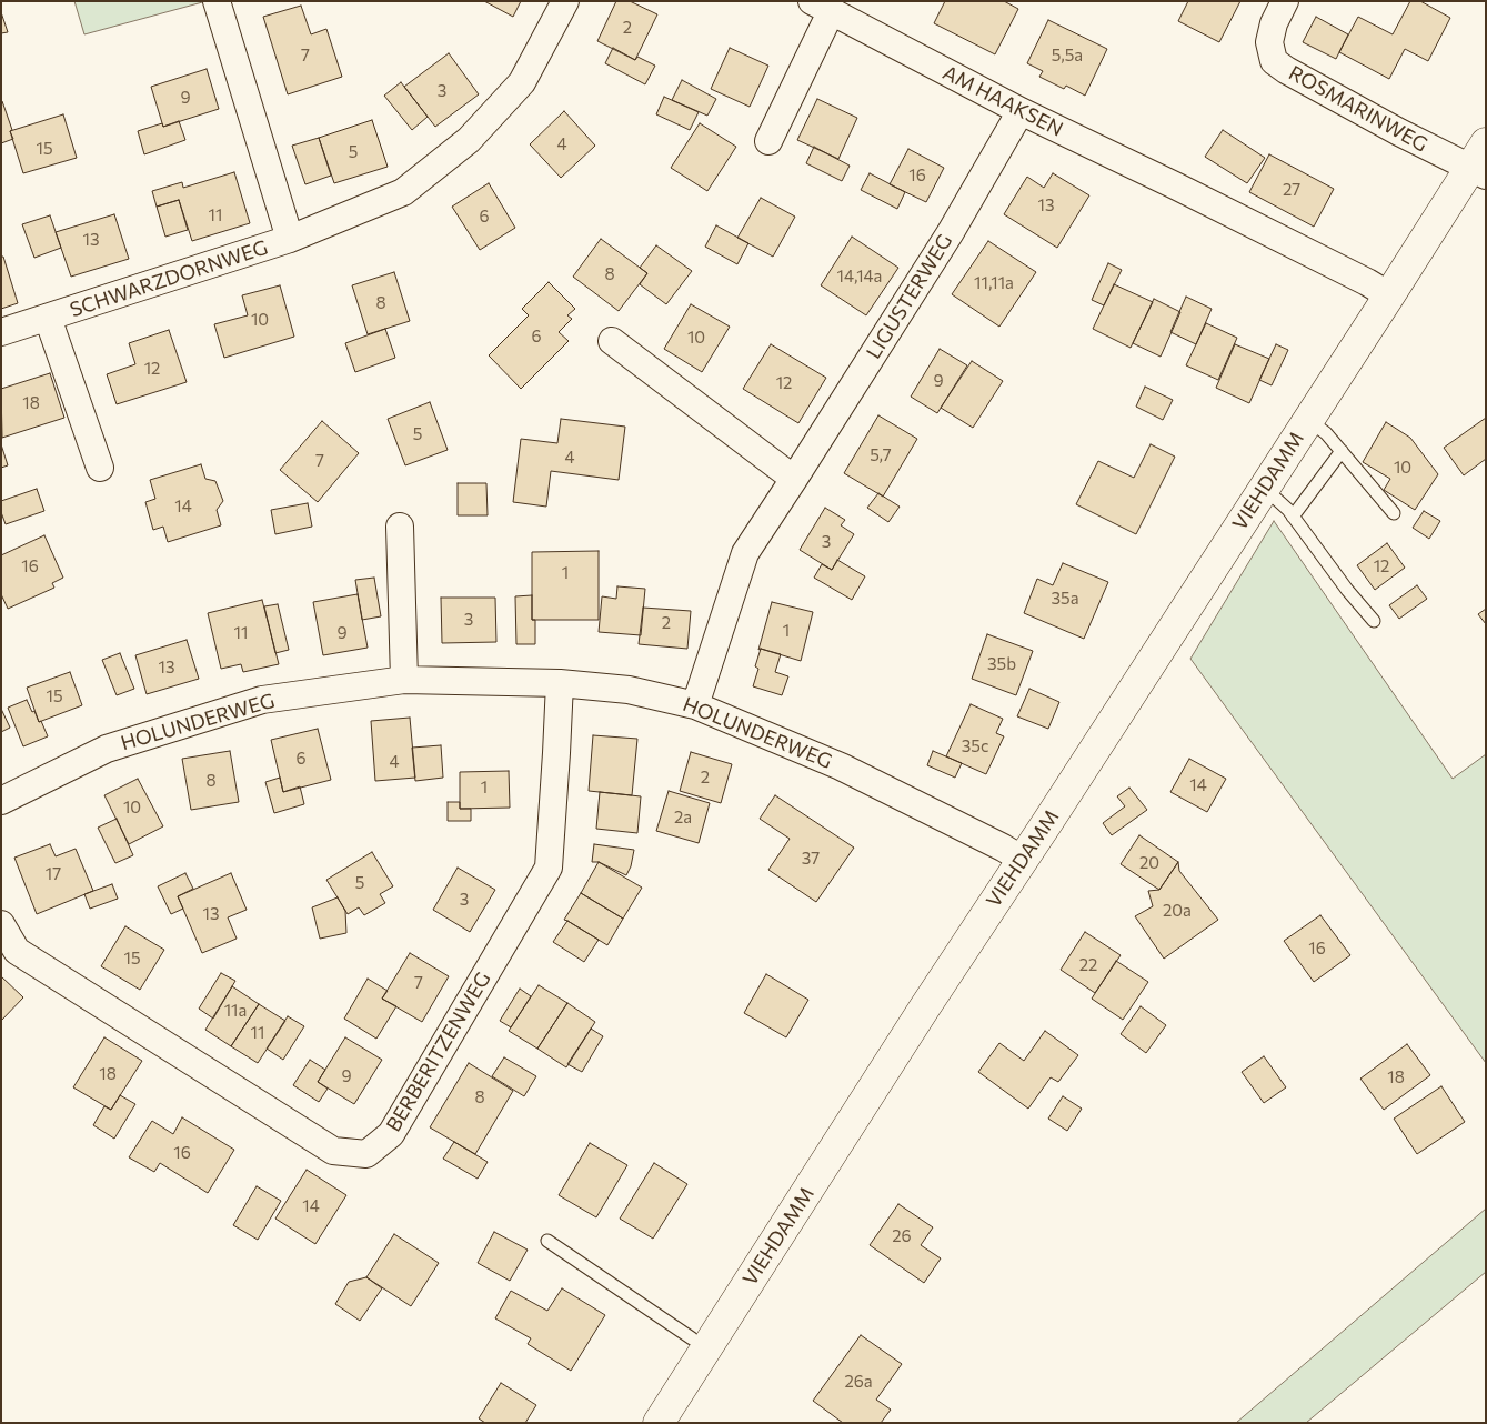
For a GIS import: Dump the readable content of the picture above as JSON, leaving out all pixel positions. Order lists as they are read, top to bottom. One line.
{"streets":{"main road":["VIEHDAMM"],"street":["AM HAAKSEN","ROSMARINWEG","SCHWARZDORNWEG","LIGUSTERWEG","HOLUNDERWEG","BERBERITZENWEG"]},"crossings":[["AM HAAKSEN","LIGUSTERWEG"],["AM HAAKSEN","VIEHDAMM"],["ROSMARINWEG","VIEHDAMM"],["LIGUSTERWEG","HOLUNDERWEG"],["VIEHDAMM","HOLUNDERWEG"],["HOLUNDERWEG","BERBERITZENWEG"]],"house_numbers":["2","7","5,5a","3","9","4","15","5","16","27","13","11","6","13","8","14,14a","11,11a","8","10","6","10","12","9","12","18","5","5,7","4","7","10","14","3","16","12","1","35a","3","2","1","11","9","35b","13","15","35c","6","4","2","8","14","1","10","2a","37","20","17","5","3","20a","13","16","15","22","7","11a","11","18","9","18","8","16","14","26","26a"]}
